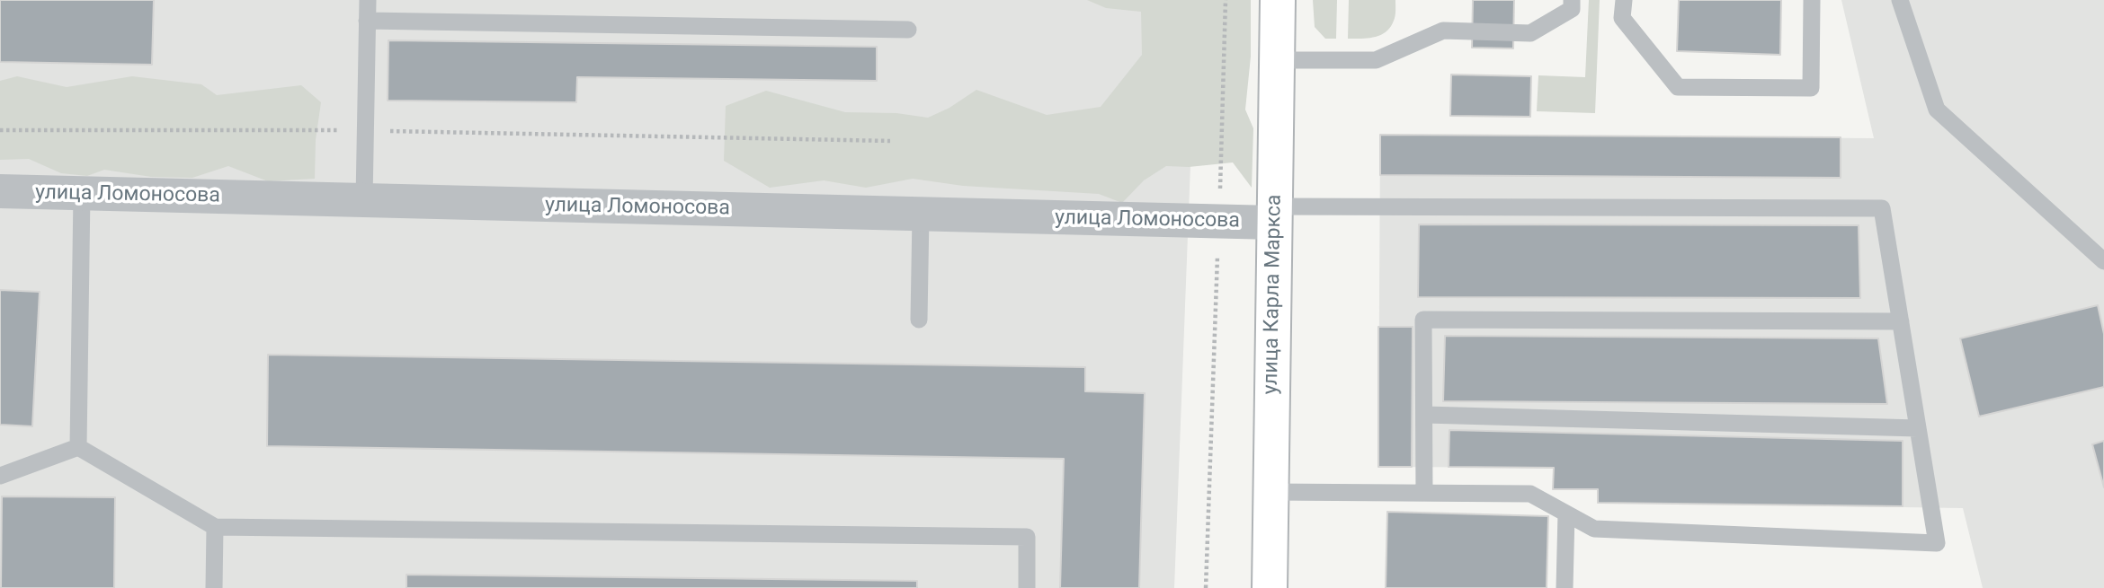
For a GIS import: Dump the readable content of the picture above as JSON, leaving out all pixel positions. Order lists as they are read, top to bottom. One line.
{"streets":{"main road":["улица Карла Маркса"],"street":["улица Ломоносова"]},"crossings":[["улица Ломоносова","улица Карла Маркса"]]}
